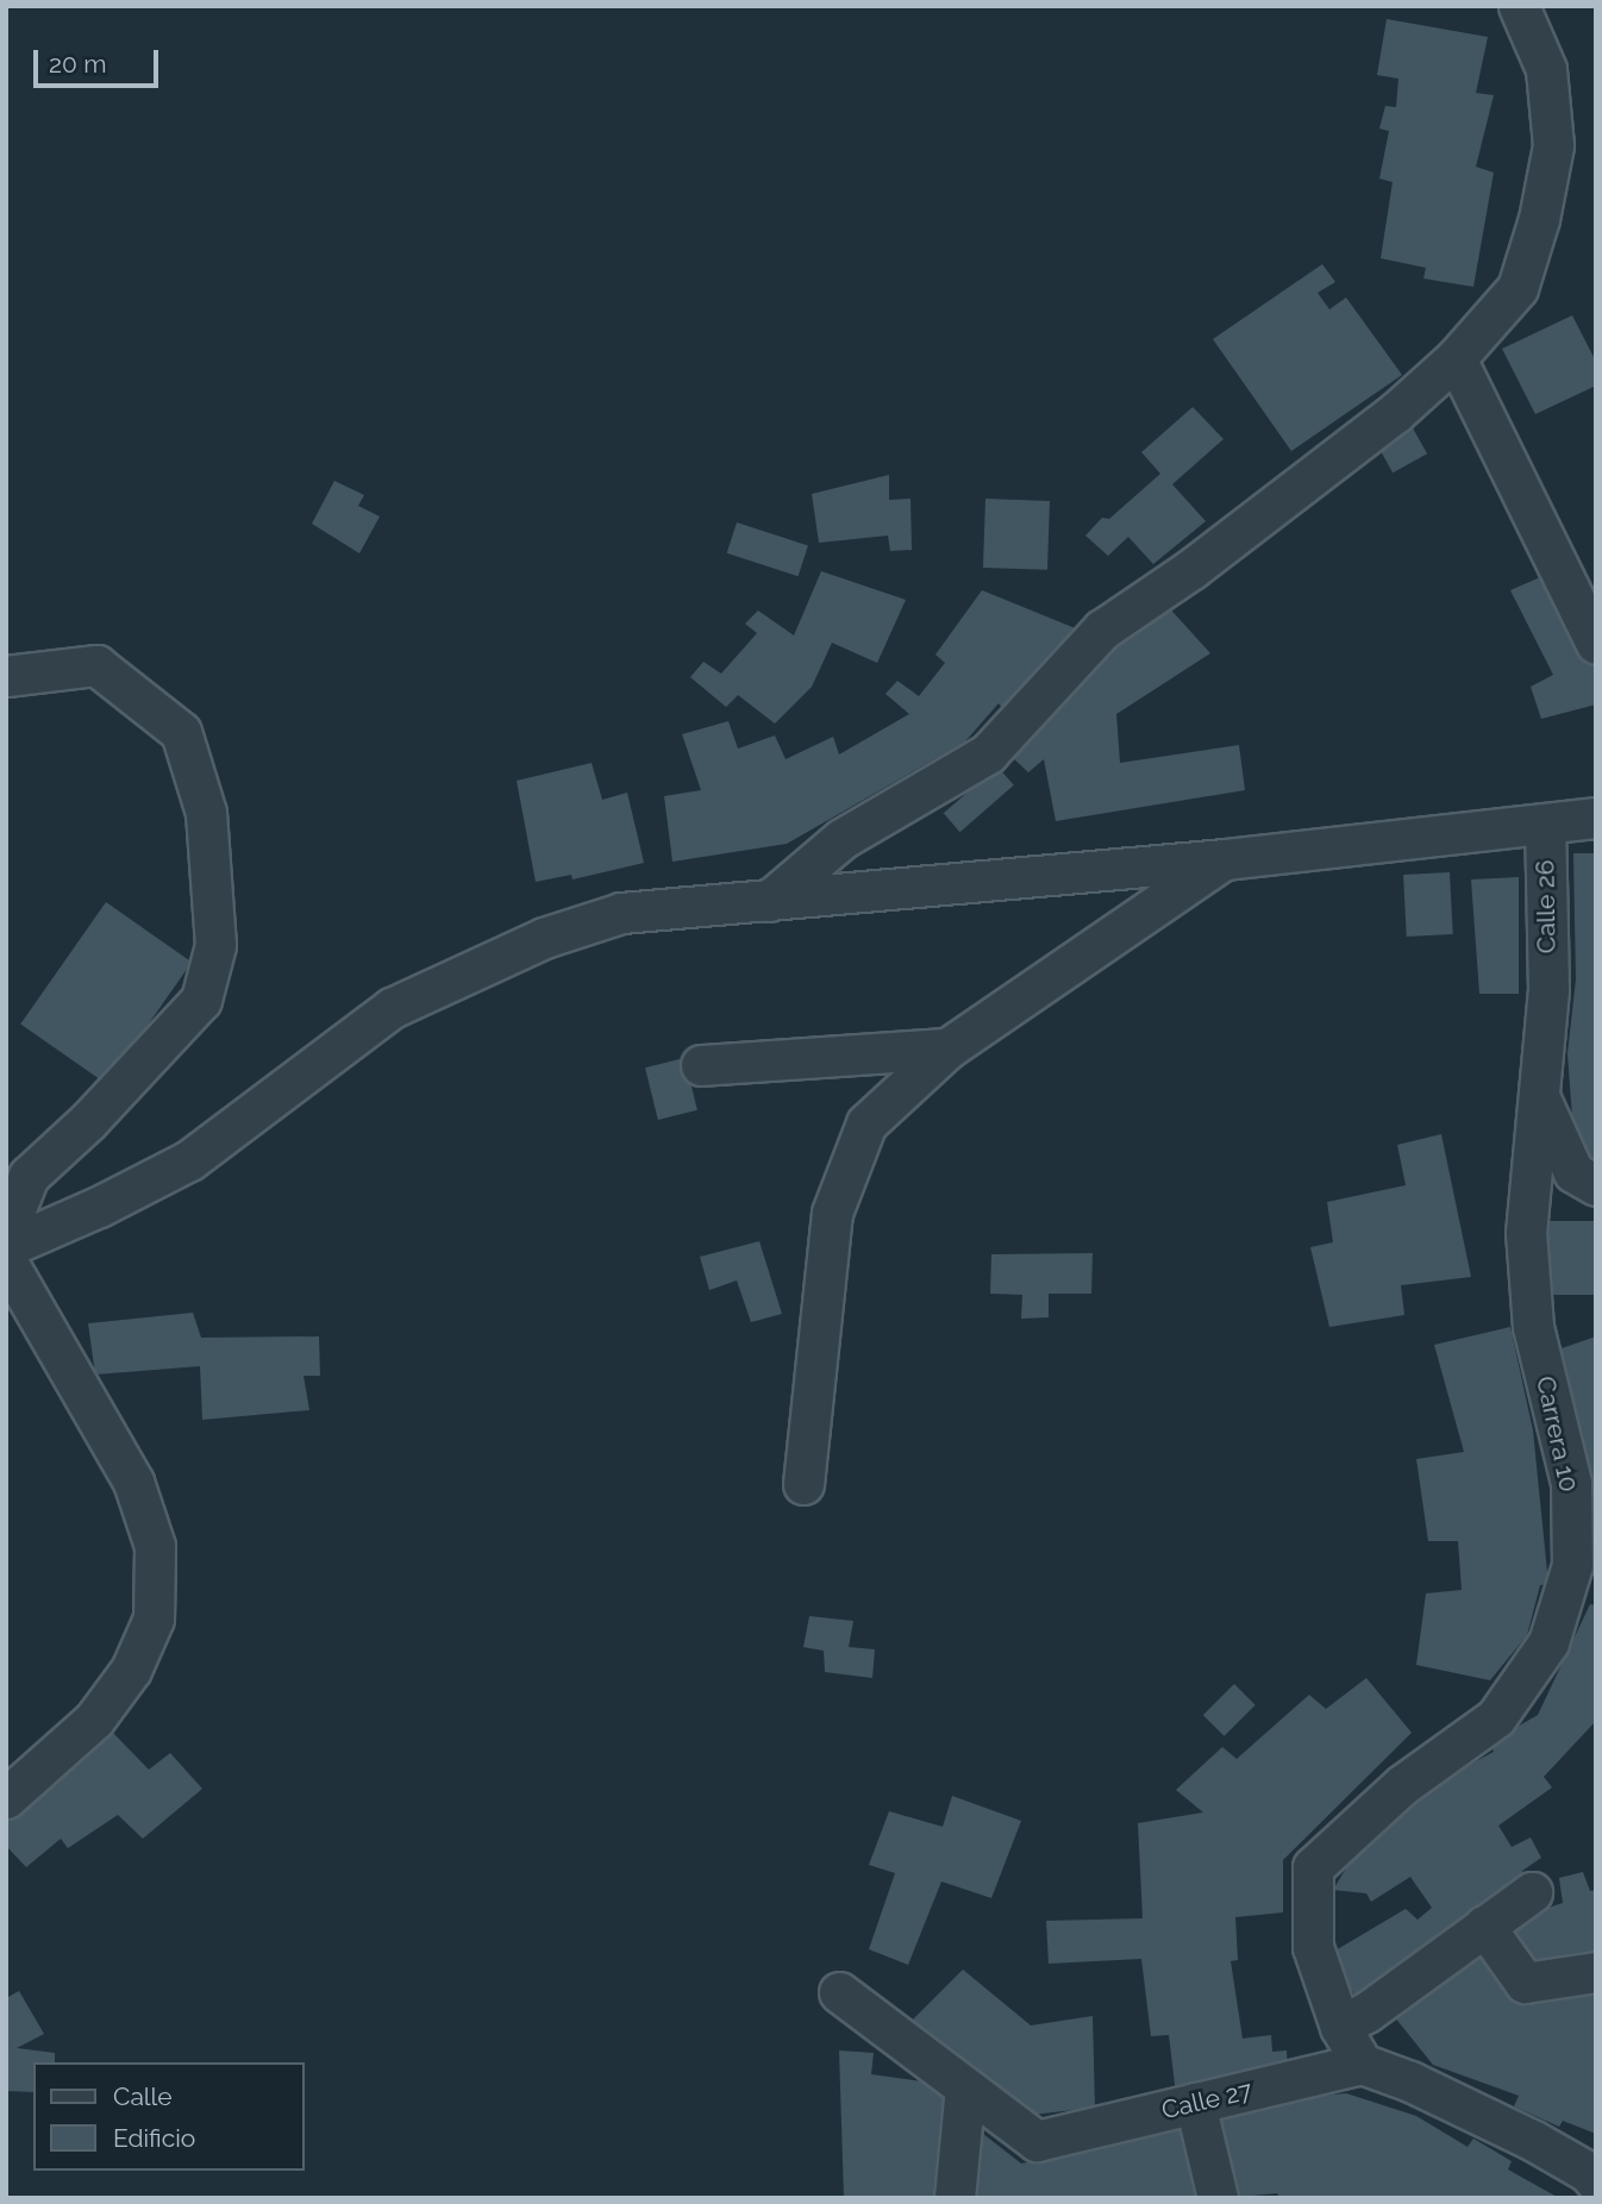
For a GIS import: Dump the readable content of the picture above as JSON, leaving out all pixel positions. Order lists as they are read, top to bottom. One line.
{"streets":{"street":["Calle 26","Carrera 10","Calle 27"]},"crossings":[["Calle 26","Carrera 10"],["Carrera 10","Calle 27"]],"legend":["Calle","Edificio"],"scale_bar":"20 m"}
